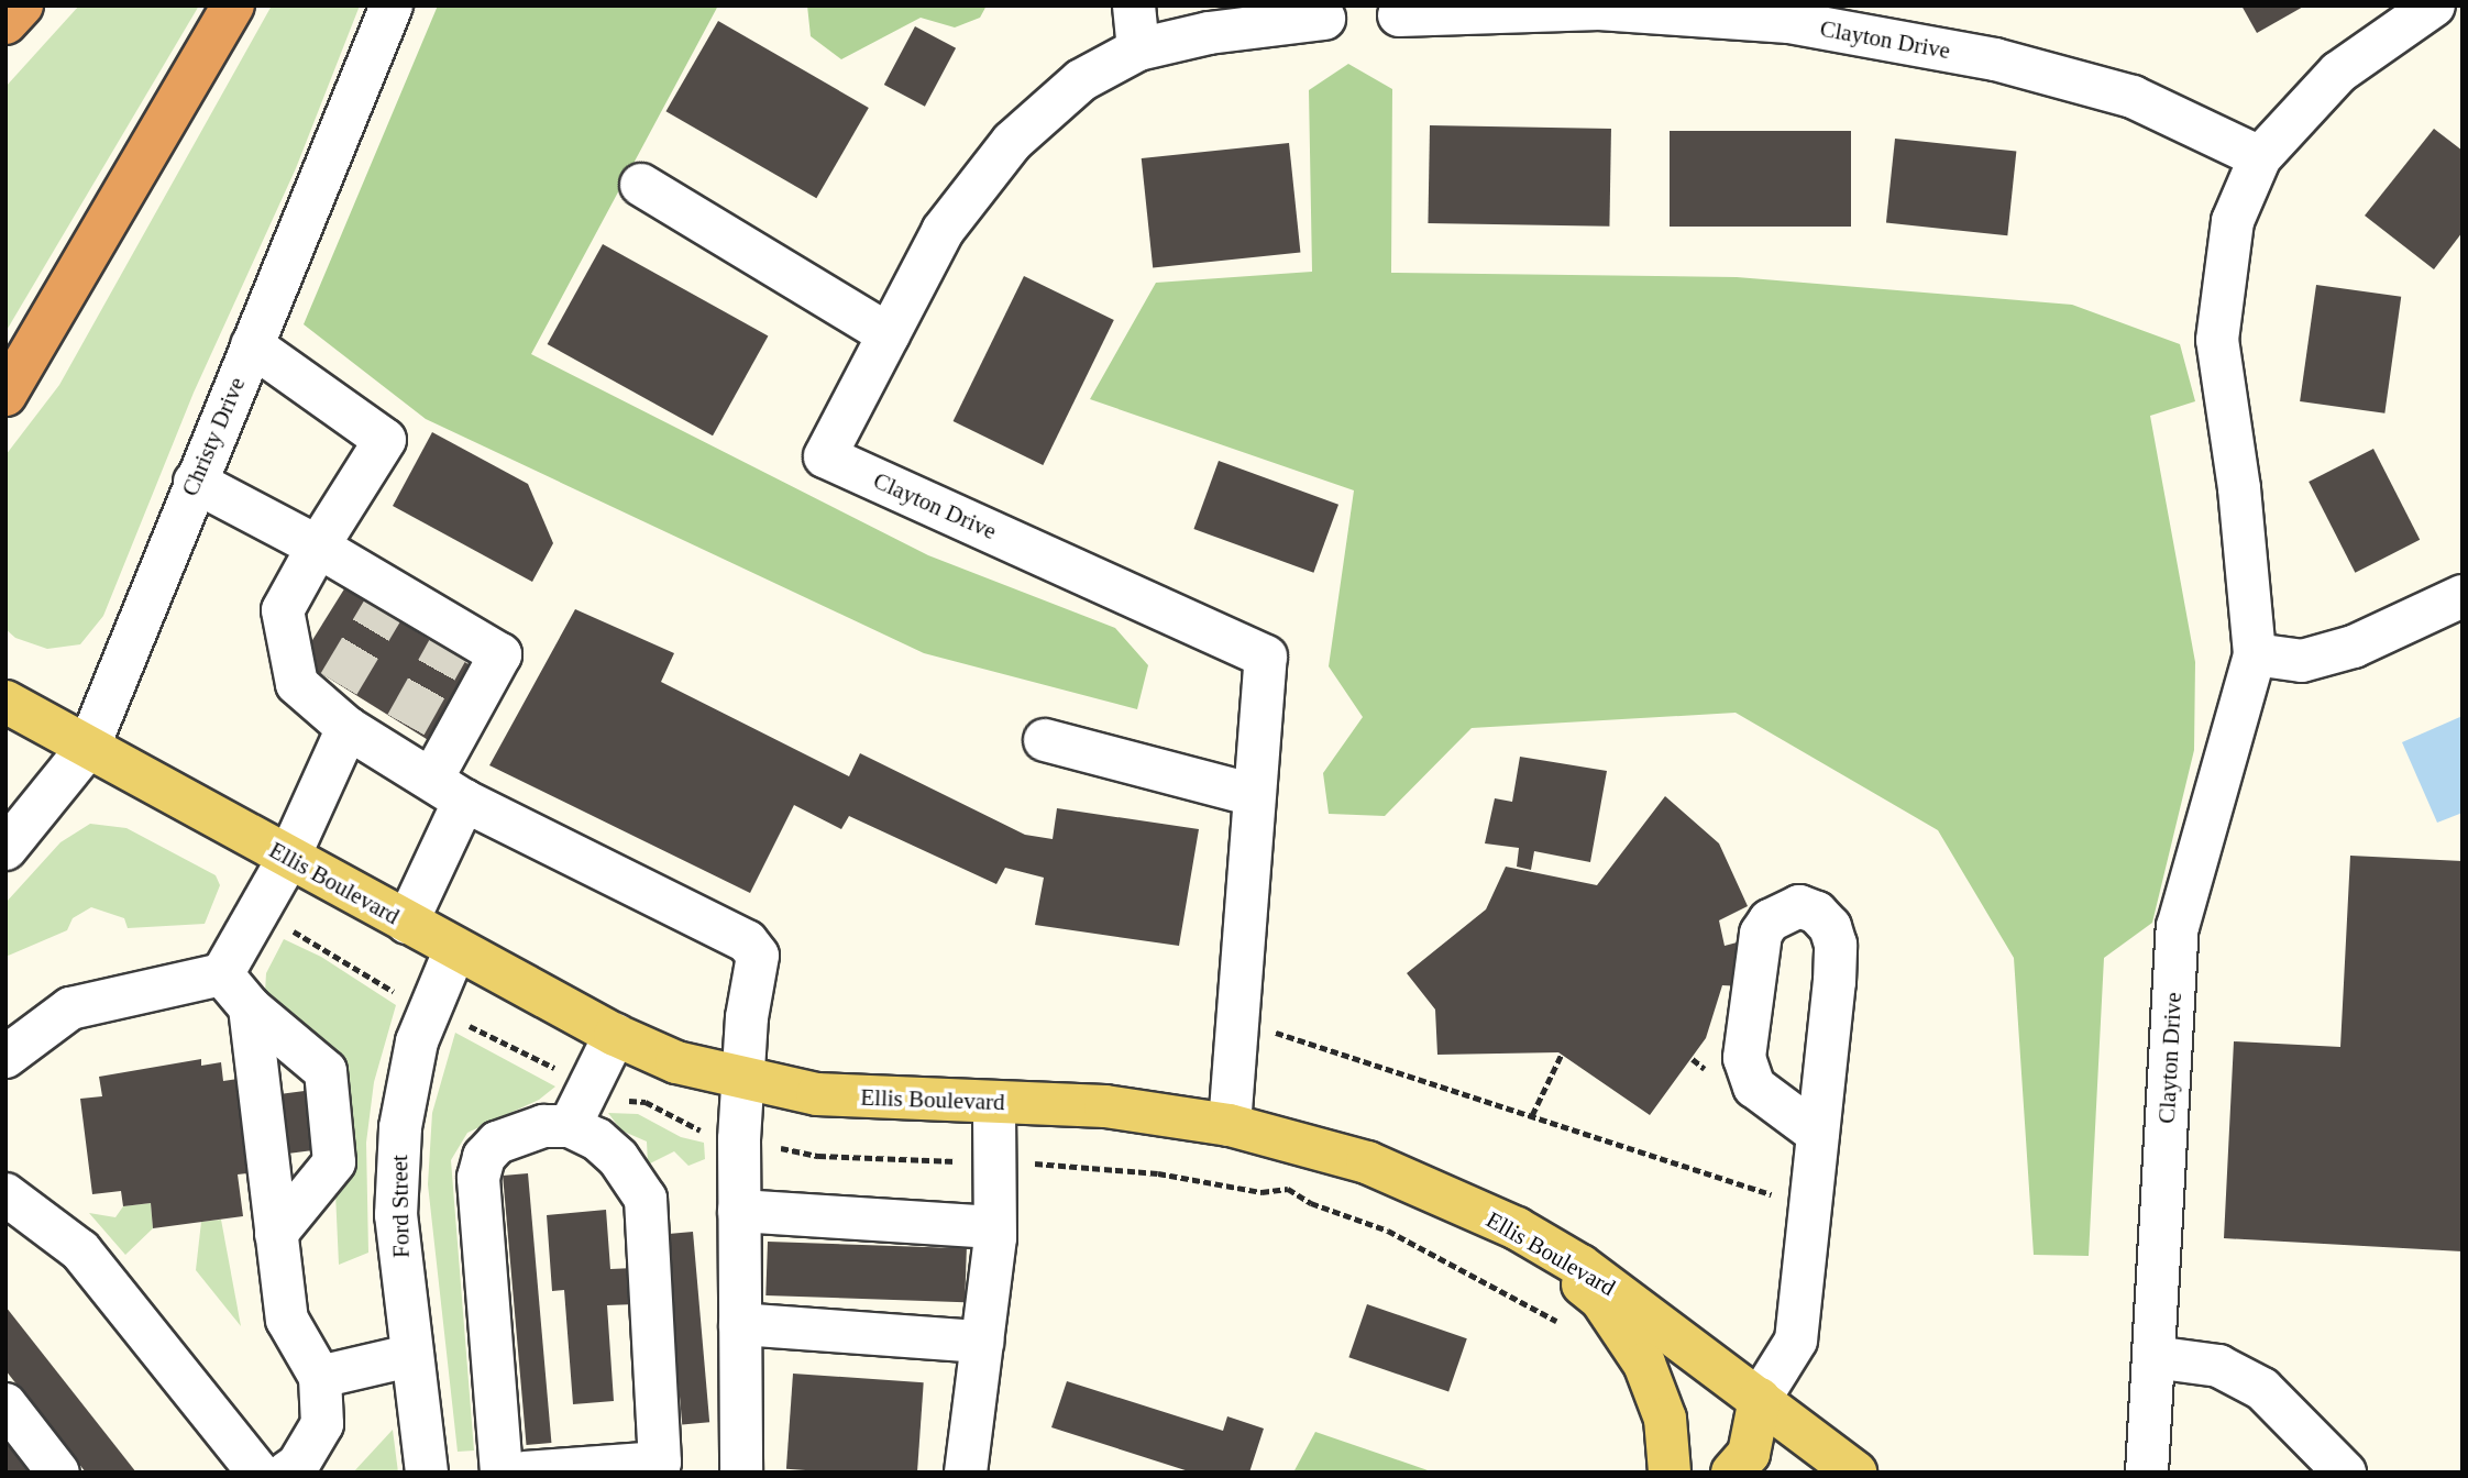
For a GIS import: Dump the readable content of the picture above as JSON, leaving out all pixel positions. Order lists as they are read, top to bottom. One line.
{"streets":{"main road":["Ellis Boulevard"],"street":["Clayton Drive","Christy Drive","Ford Street"]},"crossings":[["Clayton Drive","Ellis Boulevard"],["Christy Drive","Ellis Boulevard"],["Ellis Boulevard","Ford Street"]]}
